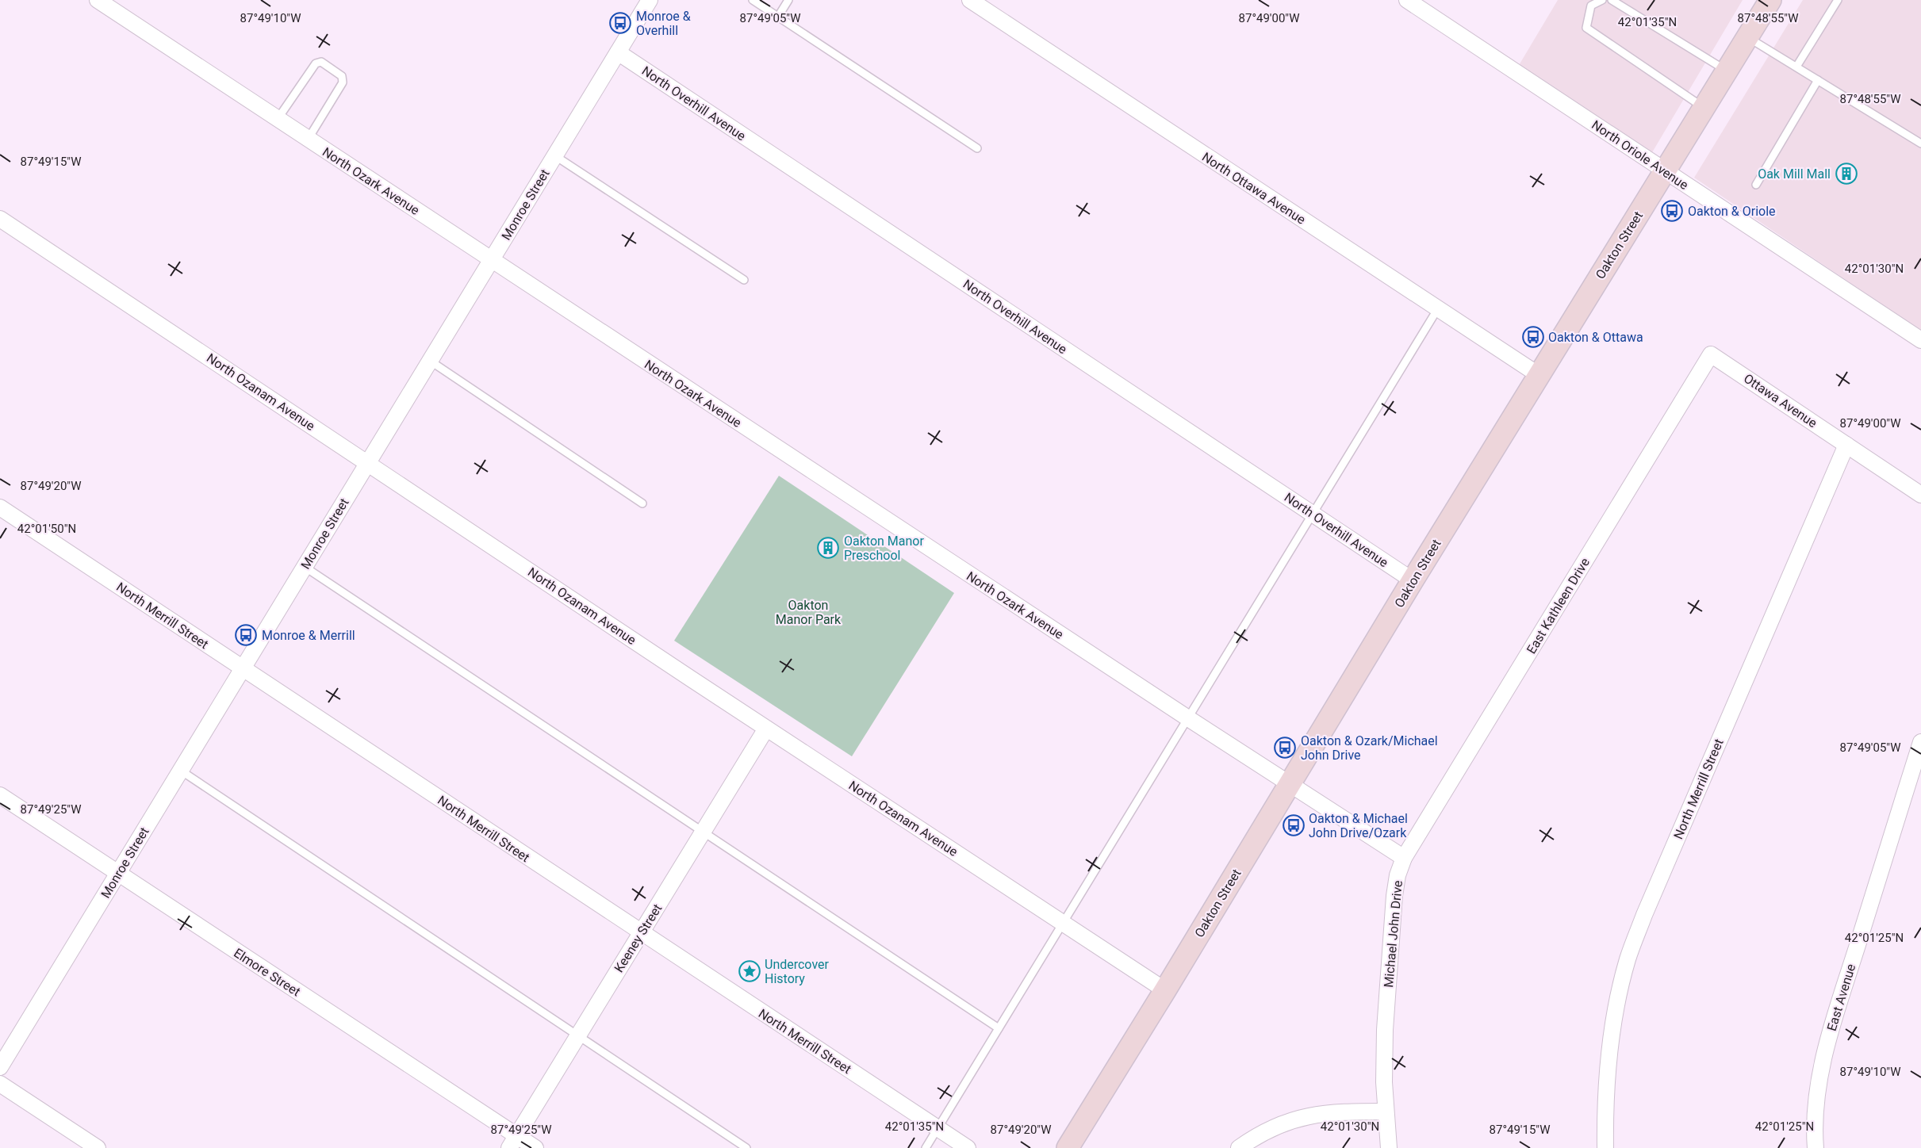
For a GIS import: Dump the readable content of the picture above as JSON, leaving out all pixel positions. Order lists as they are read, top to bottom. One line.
{"streets":{"main road":["Oakton Street"],"street":["North Overhill Avenue","North Oriole Avenue","North Ozark Avenue","North Ottawa Avenue","Monroe Street","North Ozanam Avenue","Ottawa Avenue","East Kathleen Drive","North Merrill Street","Michael John Drive","Keeney Street","Elmore Street","East Avenue"]},"crossings":[["North Overhill Avenue","Monroe Street"],["North Overhill Avenue","Oakton Street"],["North Oriole Avenue","Oakton Street"],["North Ozark Avenue","Monroe Street"],["North Ozark Avenue","Oakton Street"],["North Ottawa Avenue","Oakton Street"],["Monroe Street","North Ozanam Avenue"],["Monroe Street","North Merrill Street"],["Monroe Street","Elmore Street"],["Oakton Street","North Ozanam Avenue"],["North Ozanam Avenue","Keeney Street"],["Ottawa Avenue","East Kathleen Drive"],["Ottawa Avenue","North Merrill Street"],["East Kathleen Drive","Michael John Drive"],["North Merrill Street","Keeney Street"],["Keeney Street","Elmore Street"]],"parks":["Oakton Manor Park"],"places":{"bus stop":["Monroe & Overhill","Oakton & Oriole","Oakton & Ottawa","Monroe & Merrill","Oakton & Ozark/Michael John Drive","Oakton & Michael John Drive/Ozark"],"building":["Oak Mill Mall","Oakton Manor Preschool"],"place":["Undercover History"]},"coordinates":["87°48'55\"W","87°49'10\"W","87°49'05\"W","87°49'00\"W","42°01'35\"N","87°49'15\"W","42°01'30\"N","87°49'20\"W","42°01'50\"N","87°49'25\"W","42°01'25\"N"]}
